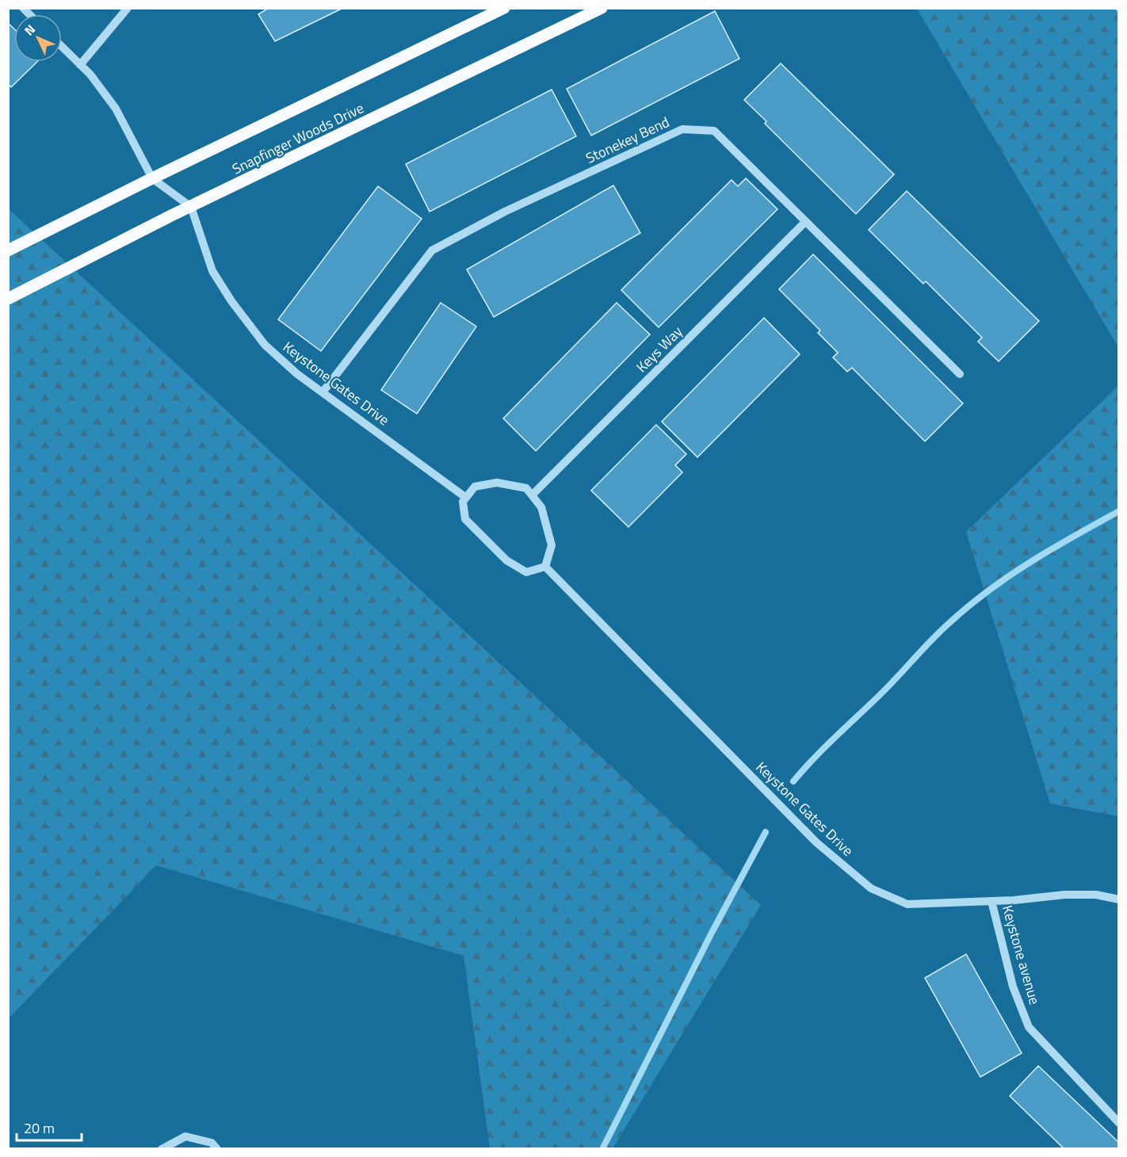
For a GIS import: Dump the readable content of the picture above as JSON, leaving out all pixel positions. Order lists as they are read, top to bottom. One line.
{"streets":{"main road":["Snapfinger Woods Drive"],"street":["Stonekey Bend","Keys Way","Keystone Gates Drive","Keystone avenue"]},"crossings":[["Snapfinger Woods Drive","Keystone Gates Drive"],["Stonekey Bend","Keys Way"],["Stonekey Bend","Keystone Gates Drive"],["Keys Way","Keystone Gates Drive"],["Keystone Gates Drive","Keystone avenue"]],"scale_bar":"20 m","north":"top left"}
